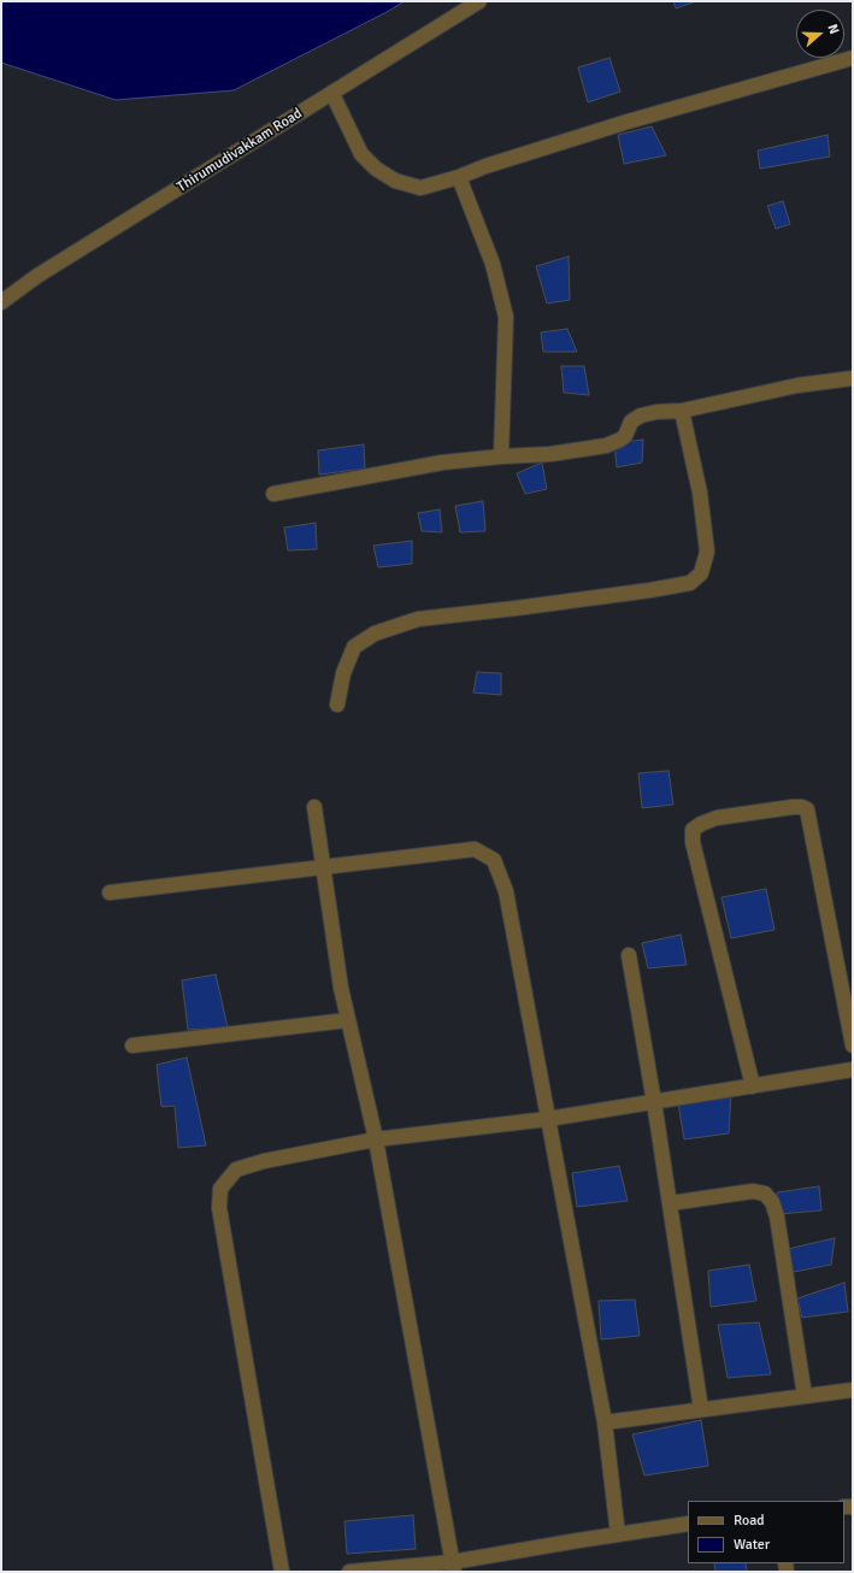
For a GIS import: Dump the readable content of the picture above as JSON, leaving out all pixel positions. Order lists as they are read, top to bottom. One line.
{"streets":{"street":["Thirumudivakkam Road"]},"legend":["Road","Water"],"north":"right"}
